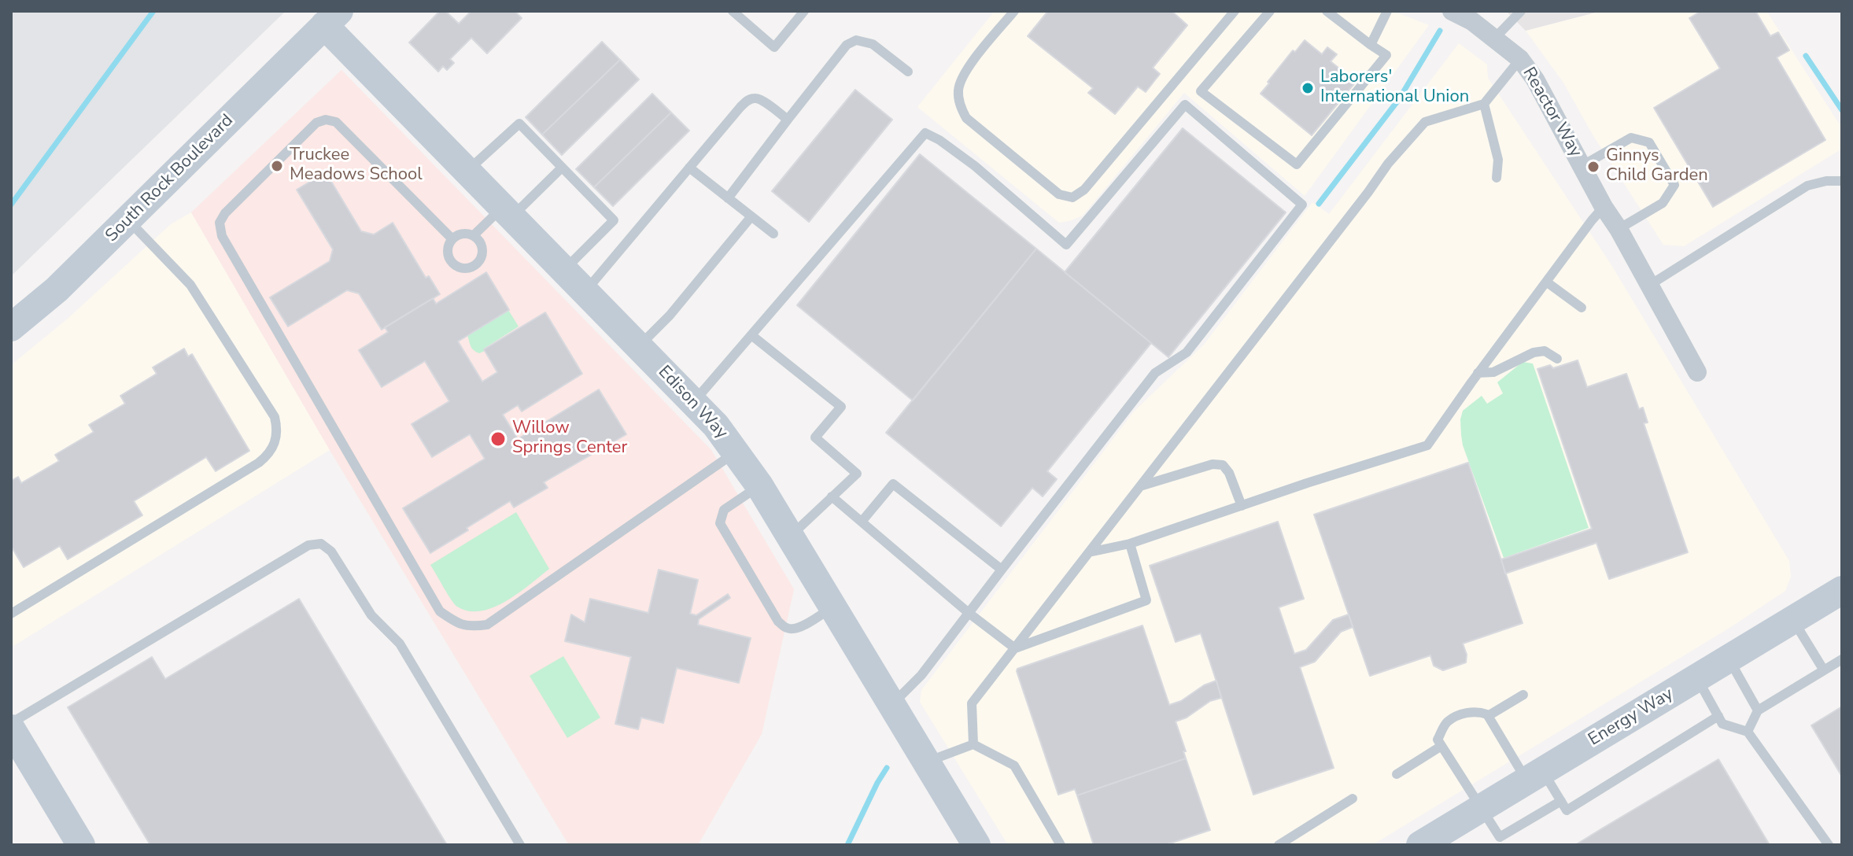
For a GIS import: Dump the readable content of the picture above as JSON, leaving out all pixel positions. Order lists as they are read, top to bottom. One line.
{"streets":{"street":["Reactor Way","South Rock Boulevard","Edison Way","Energy Way"]},"crossings":[["South Rock Boulevard","Edison Way"]],"places":["Laborers' International Union","Truckee Meadows School","Ginnys Child Garden","Willow Springs Center"]}
